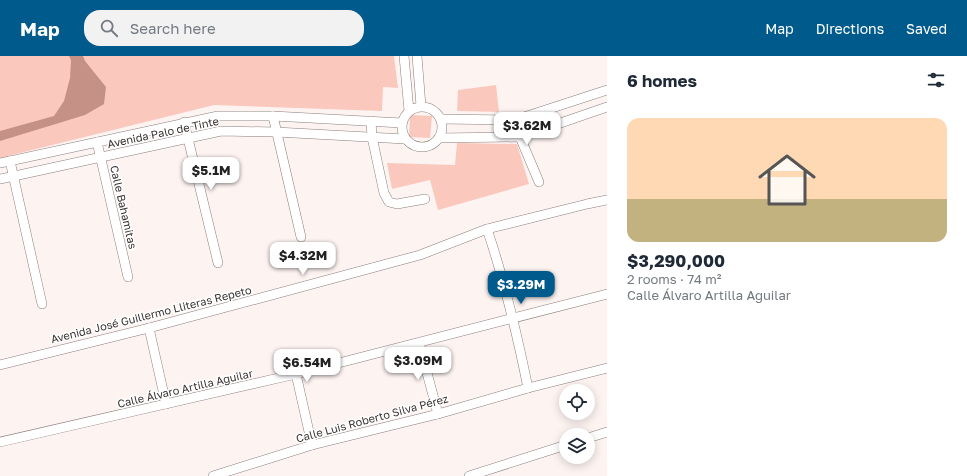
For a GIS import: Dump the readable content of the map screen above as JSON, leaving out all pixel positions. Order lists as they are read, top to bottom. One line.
{"streets":{"street":["Avenida Palo de Tinte","Calle Bahamitas","Avenida José Guillermo Lliteras Repeto","Calle Álvaro Artilla Aguilar","Calle Luis Roberto Silva Pérez"]},"crossings":[["Avenida Palo de Tinte","Calle Bahamitas"]],"page":{"header":"Map","search":"Search here","nav":["Map","Directions","Saved"],"heading":"6 homes","list":[{"name":"$3,290,000","note":"2 rooms · 74 m² · Calle Álvaro Artilla Aguilar"}],"price":["$3.62M","$5.1M","$4.32M","$3.29M","$3.09M","$6.54M"]}}
